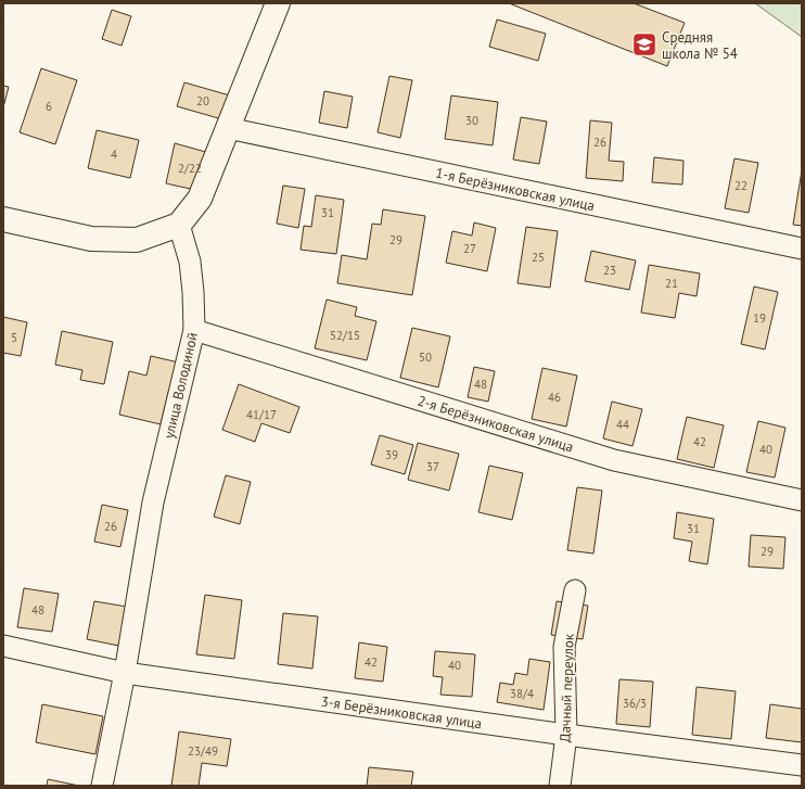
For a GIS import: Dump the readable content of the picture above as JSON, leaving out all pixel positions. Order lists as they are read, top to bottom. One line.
{"streets":{"street":["1-я Берёзниковская улица","улица Володиной","2-я Берёзниковская улица","Дачный переулок","3-я Берёзниковская улица"]},"crossings":[["улица Володиной","2-я Берёзниковская улица"],["улица Володиной","3-я Берёзниковская улица"],["Дачный переулок","3-я Берёзниковская улица"]],"places":{"school or university":["Средняя школа № 54"]},"house_numbers":["20","6","30","26","4","2/22","22","31","29","27","25","23","21","19","52/15","5","50","48","46","41/17","44","42","40","39","37","26","31","29","48","42","40","38/4","36/3","23/49"]}
